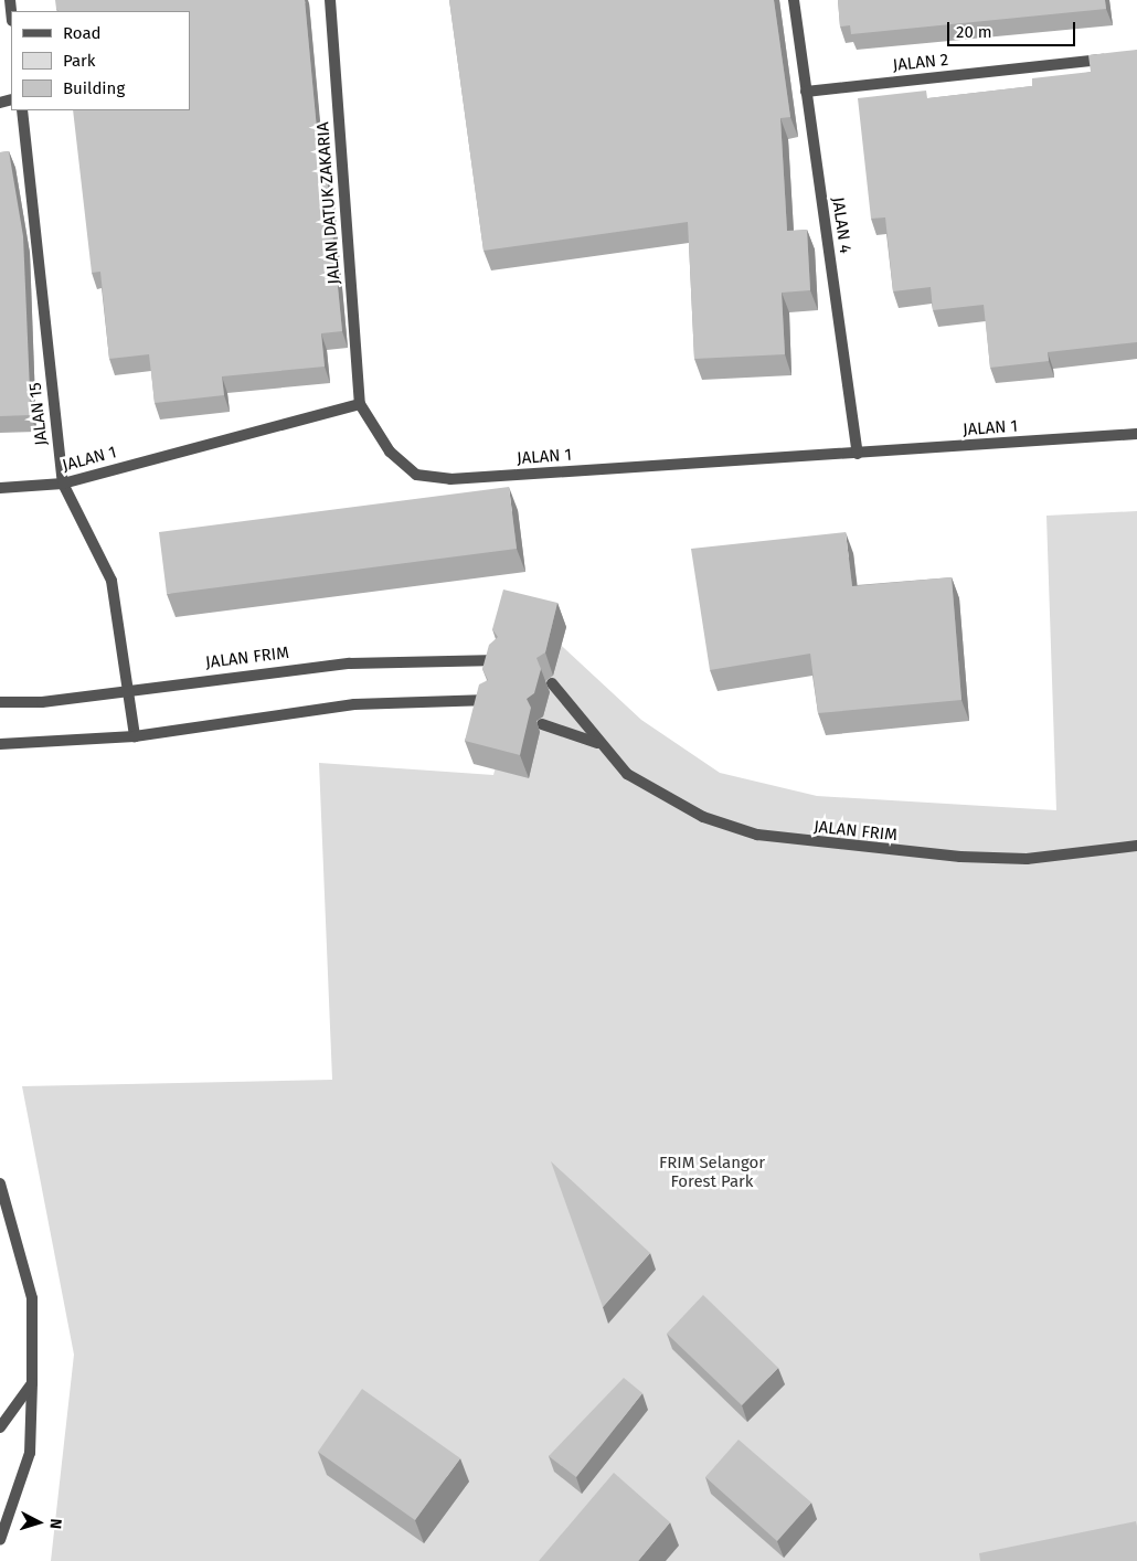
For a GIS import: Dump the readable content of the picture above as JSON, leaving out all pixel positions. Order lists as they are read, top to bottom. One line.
{"streets":{"street":["JALAN 2","JALAN DATUK ZAKARIA","JALAN 4","JALAN 15","JALAN 1","JALAN FRIM"]},"crossings":[["JALAN 2","JALAN 4"],["JALAN DATUK ZAKARIA","JALAN 1"],["JALAN 4","JALAN 1"],["JALAN 15","JALAN 1"],["JALAN 15","JALAN FRIM"]],"parks":["FRIM Selangor Forest Park"],"legend":["Road","Park","Building"],"scale_bar":"20 m","north":"right"}
